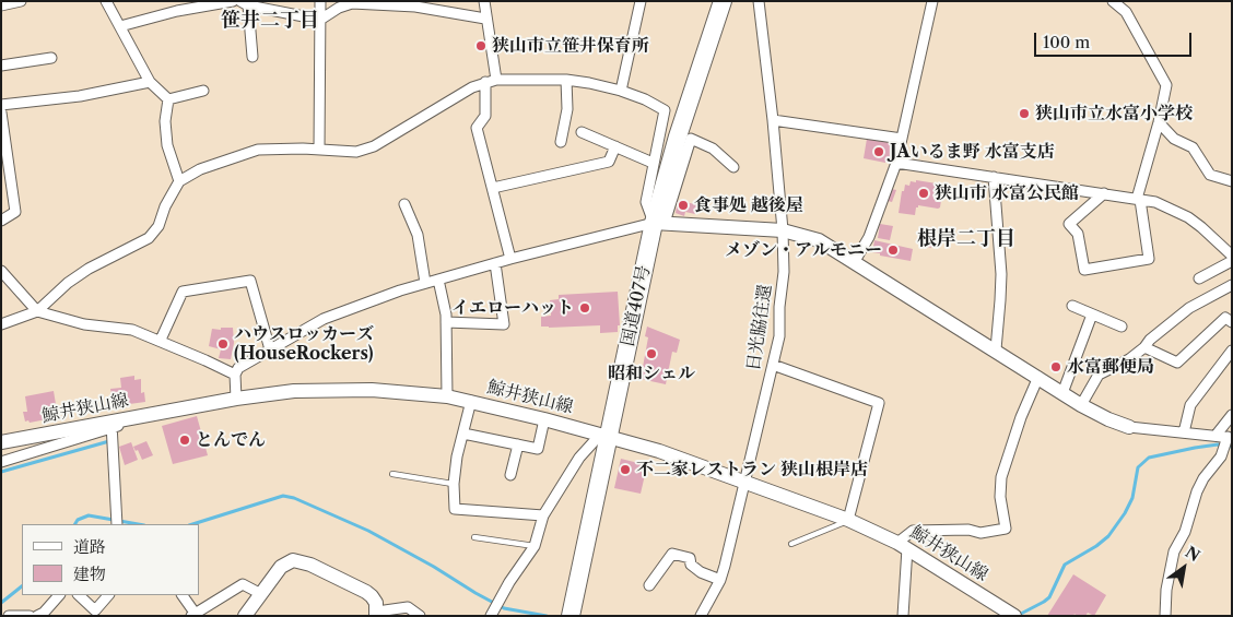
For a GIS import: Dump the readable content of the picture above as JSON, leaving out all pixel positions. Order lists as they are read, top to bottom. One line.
{"streets":{"highway":["国道407号"],"main road":["鯨井狭山線"],"street":["日光脇往還"]},"crossings":[["国道407号","鯨井狭山線"],["日光脇往還","鯨井狭山線"]],"districts":["笹井二丁目","根岸二丁目"],"places":["狭山市立笹井保育所","狭山市立水富小学校","JAいるま野 水富支店","狭山市 水富公民館","食事処 越後屋","メゾン・アルモニー","イエローハット","ハウスロッカーズ (HouseRockers)","昭和シェル","水富郵便局","とんでん","不二家レストラン 狭山根岸店"],"legend":["道路","建物"],"scale_bar":"100 m","north":"top right"}
